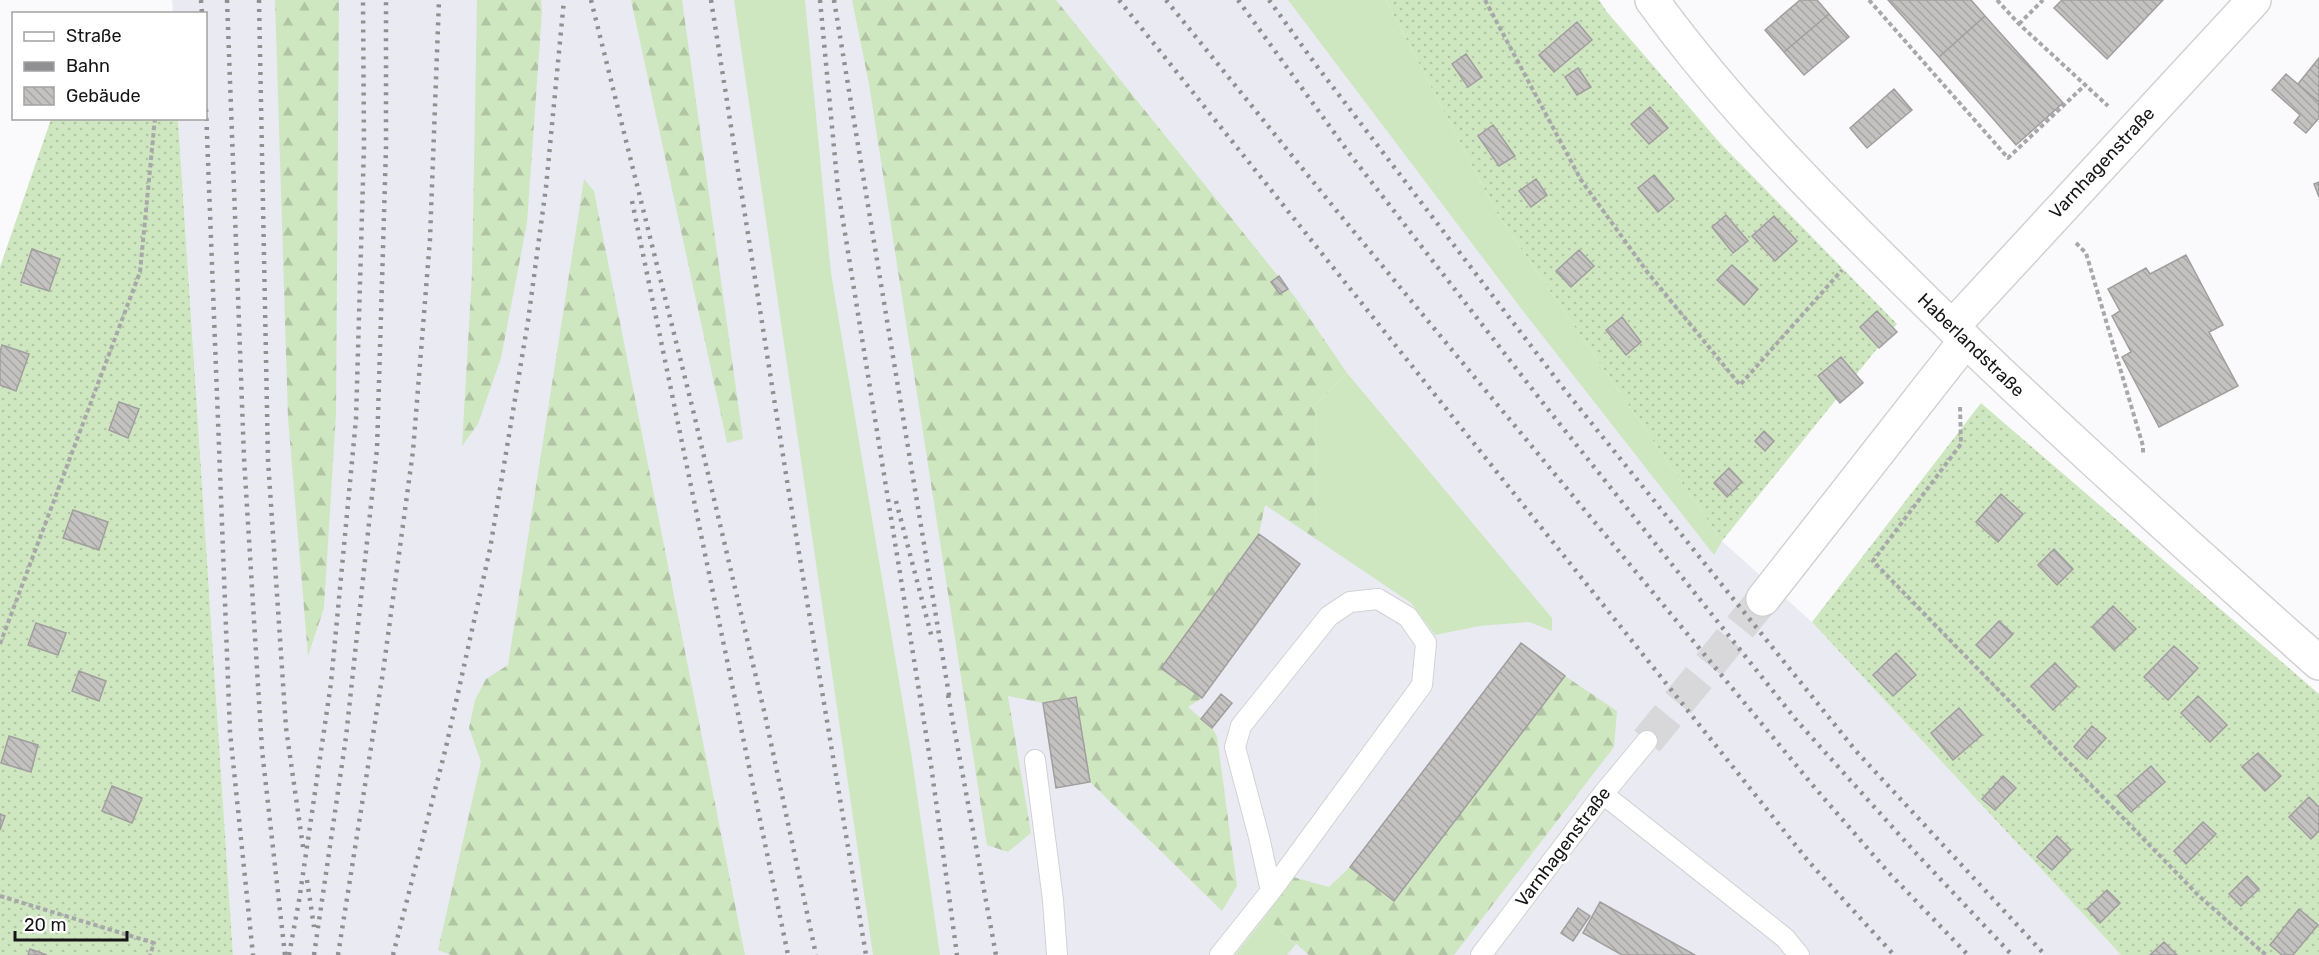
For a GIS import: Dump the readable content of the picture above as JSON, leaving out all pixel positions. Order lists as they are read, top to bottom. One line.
{"streets":{"street":["Varnhagenstraße","Haberlandstraße"]},"crossings":[["Varnhagenstraße","Haberlandstraße"]],"legend":["Straße","Bahn","Gebäude"],"scale_bar":"20 m"}
